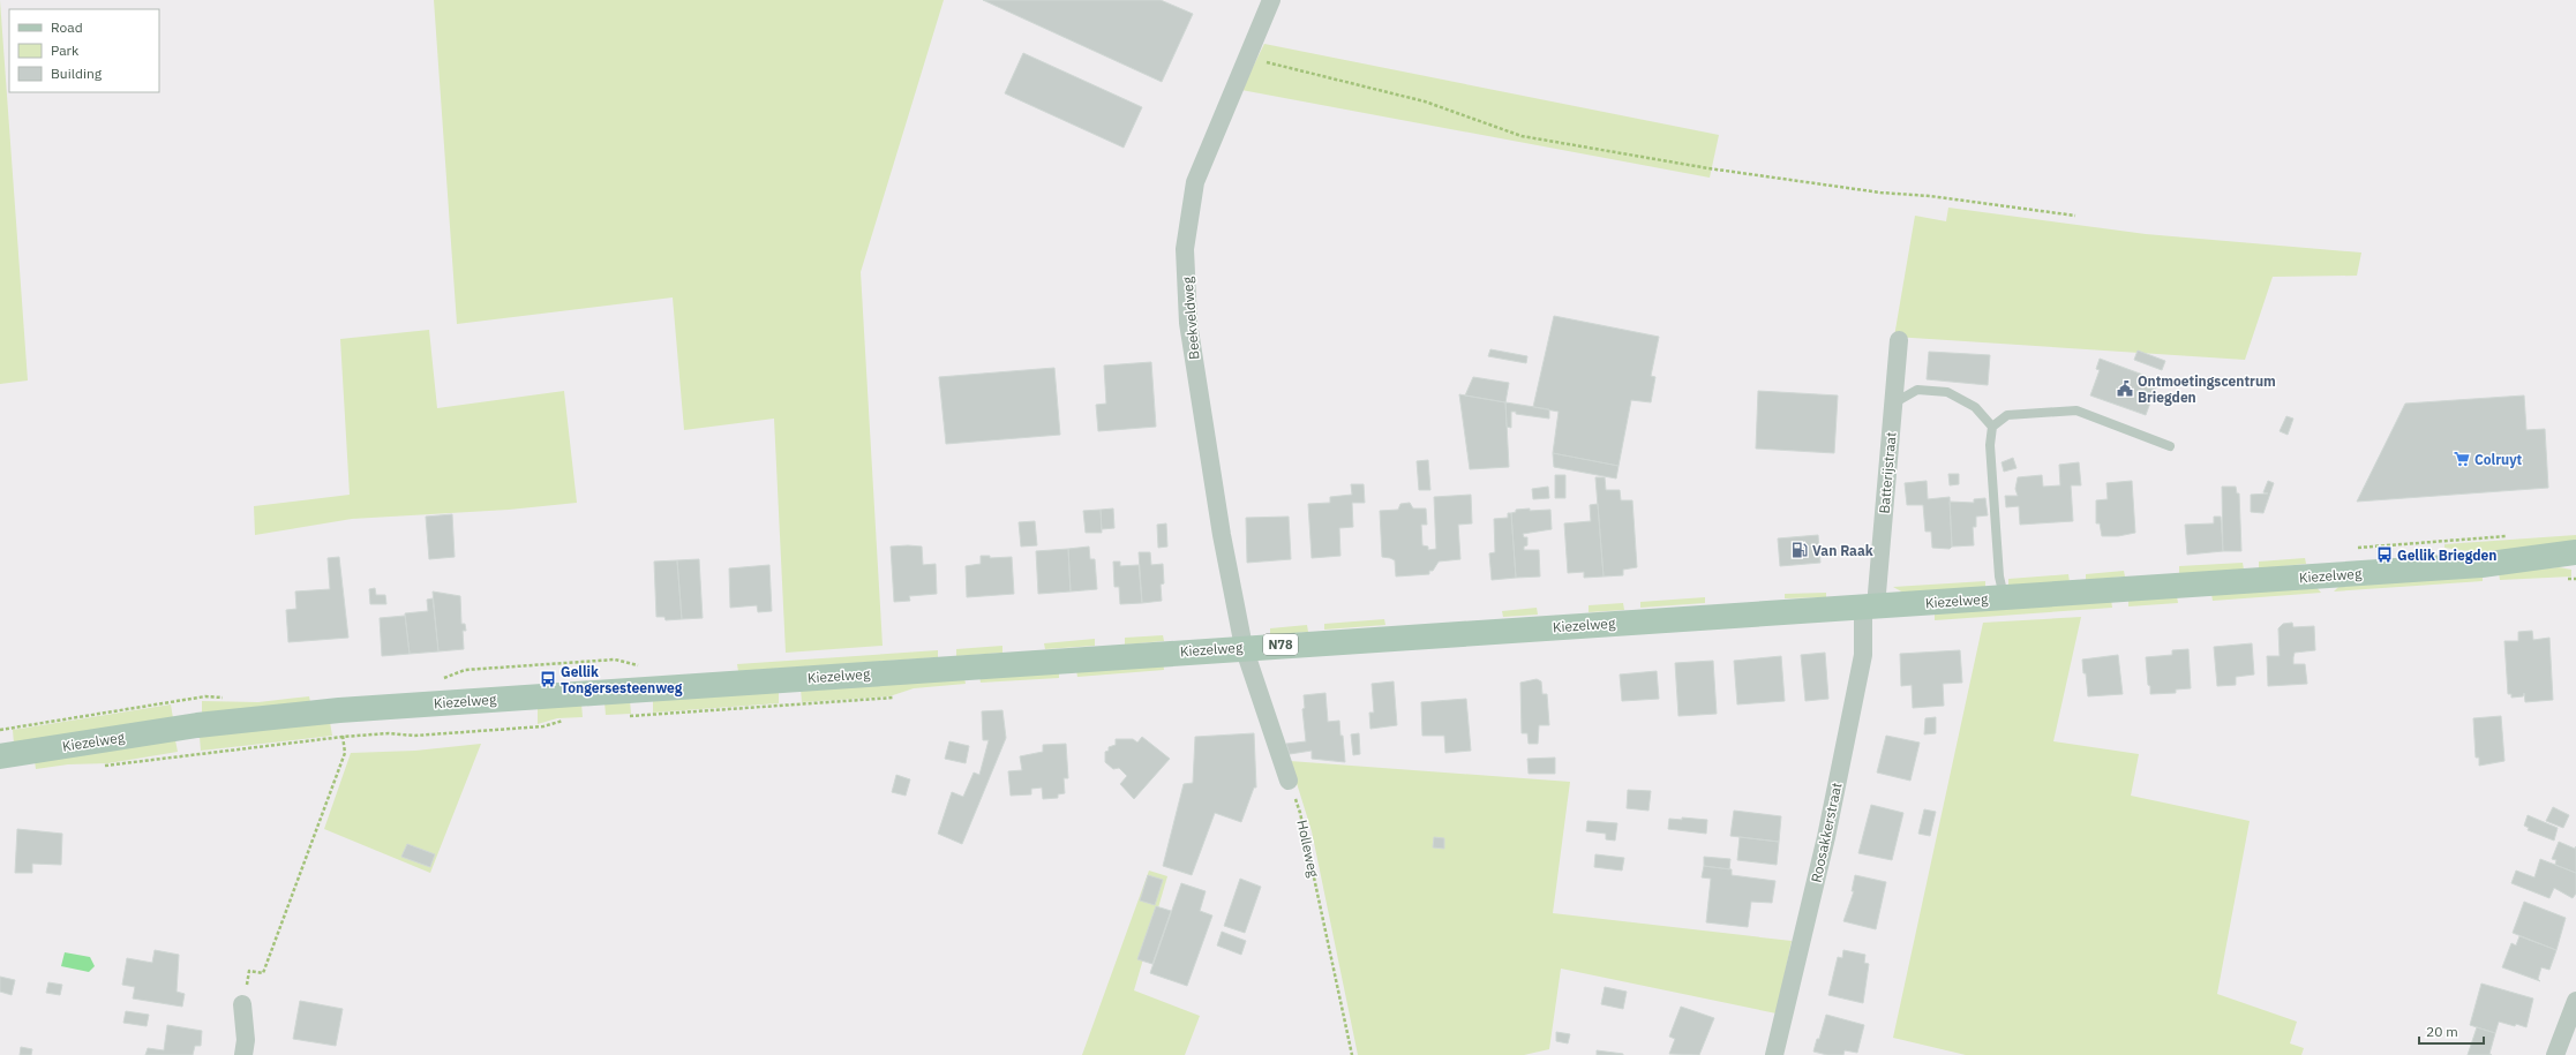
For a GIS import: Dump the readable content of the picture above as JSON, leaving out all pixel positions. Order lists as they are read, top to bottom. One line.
{"streets":{"main road":["Kiezelweg","N78"],"street":["Beekveldweg","Batterijstraat","Roosakkerstraat"],"path":["Holleweg"]},"crossings":[["Beekveldweg","Kiezelweg"],["Batterijstraat","Kiezelweg"],["Batterijstraat","Roosakkerstraat"],["Kiezelweg","Roosakkerstraat"]],"places":{"public building":["Ontmoetingscentrum Briegden"],"supermarket":["Colruyt"],"fuel station":["Van Raak"],"bus stop":["Gellik Briegden","Gellik Tongersesteenweg"]},"legend":["Road","Park","Building"],"scale_bar":"20 m"}
